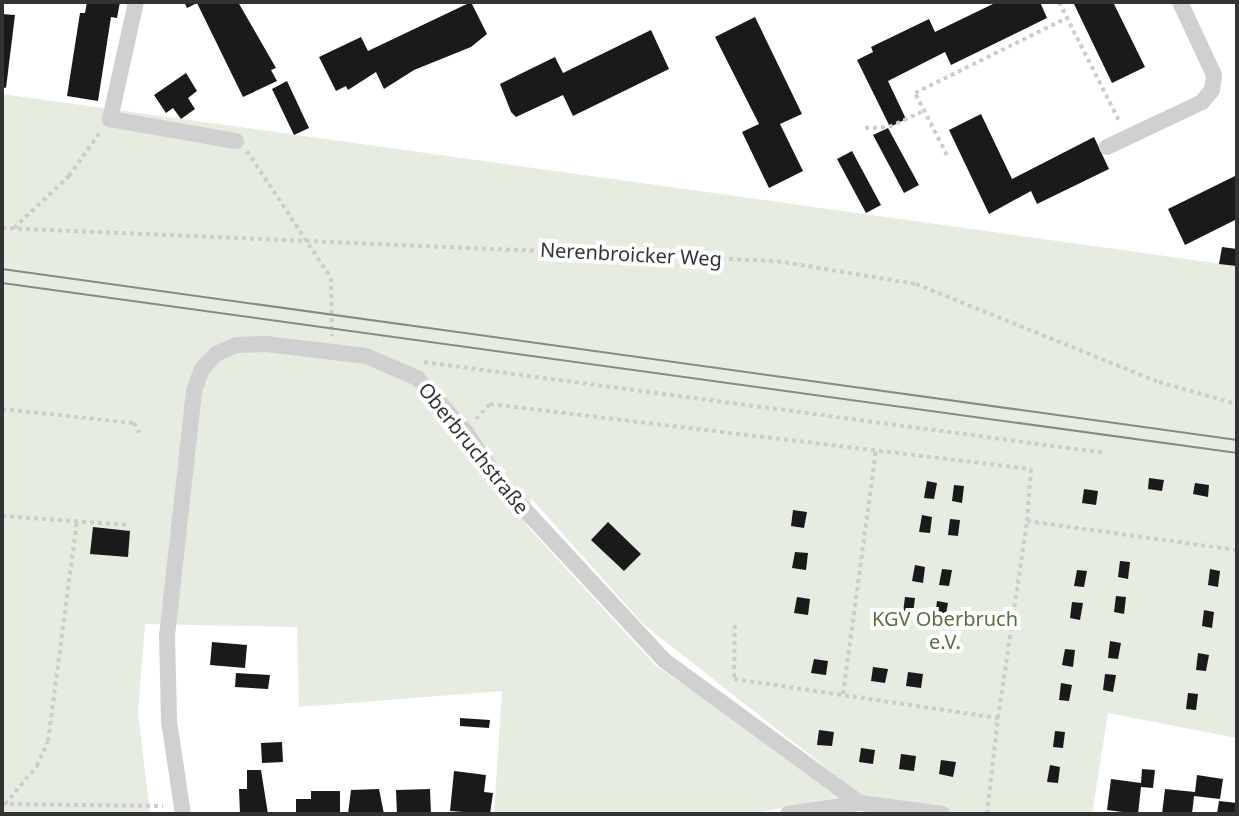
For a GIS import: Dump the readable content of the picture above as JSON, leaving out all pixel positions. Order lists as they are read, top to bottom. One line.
{"streets":{"street":["Oberbruchstraße"],"path":["Nerenbroicker Weg"]},"parks":["KGV Oberbruch e.V."]}
